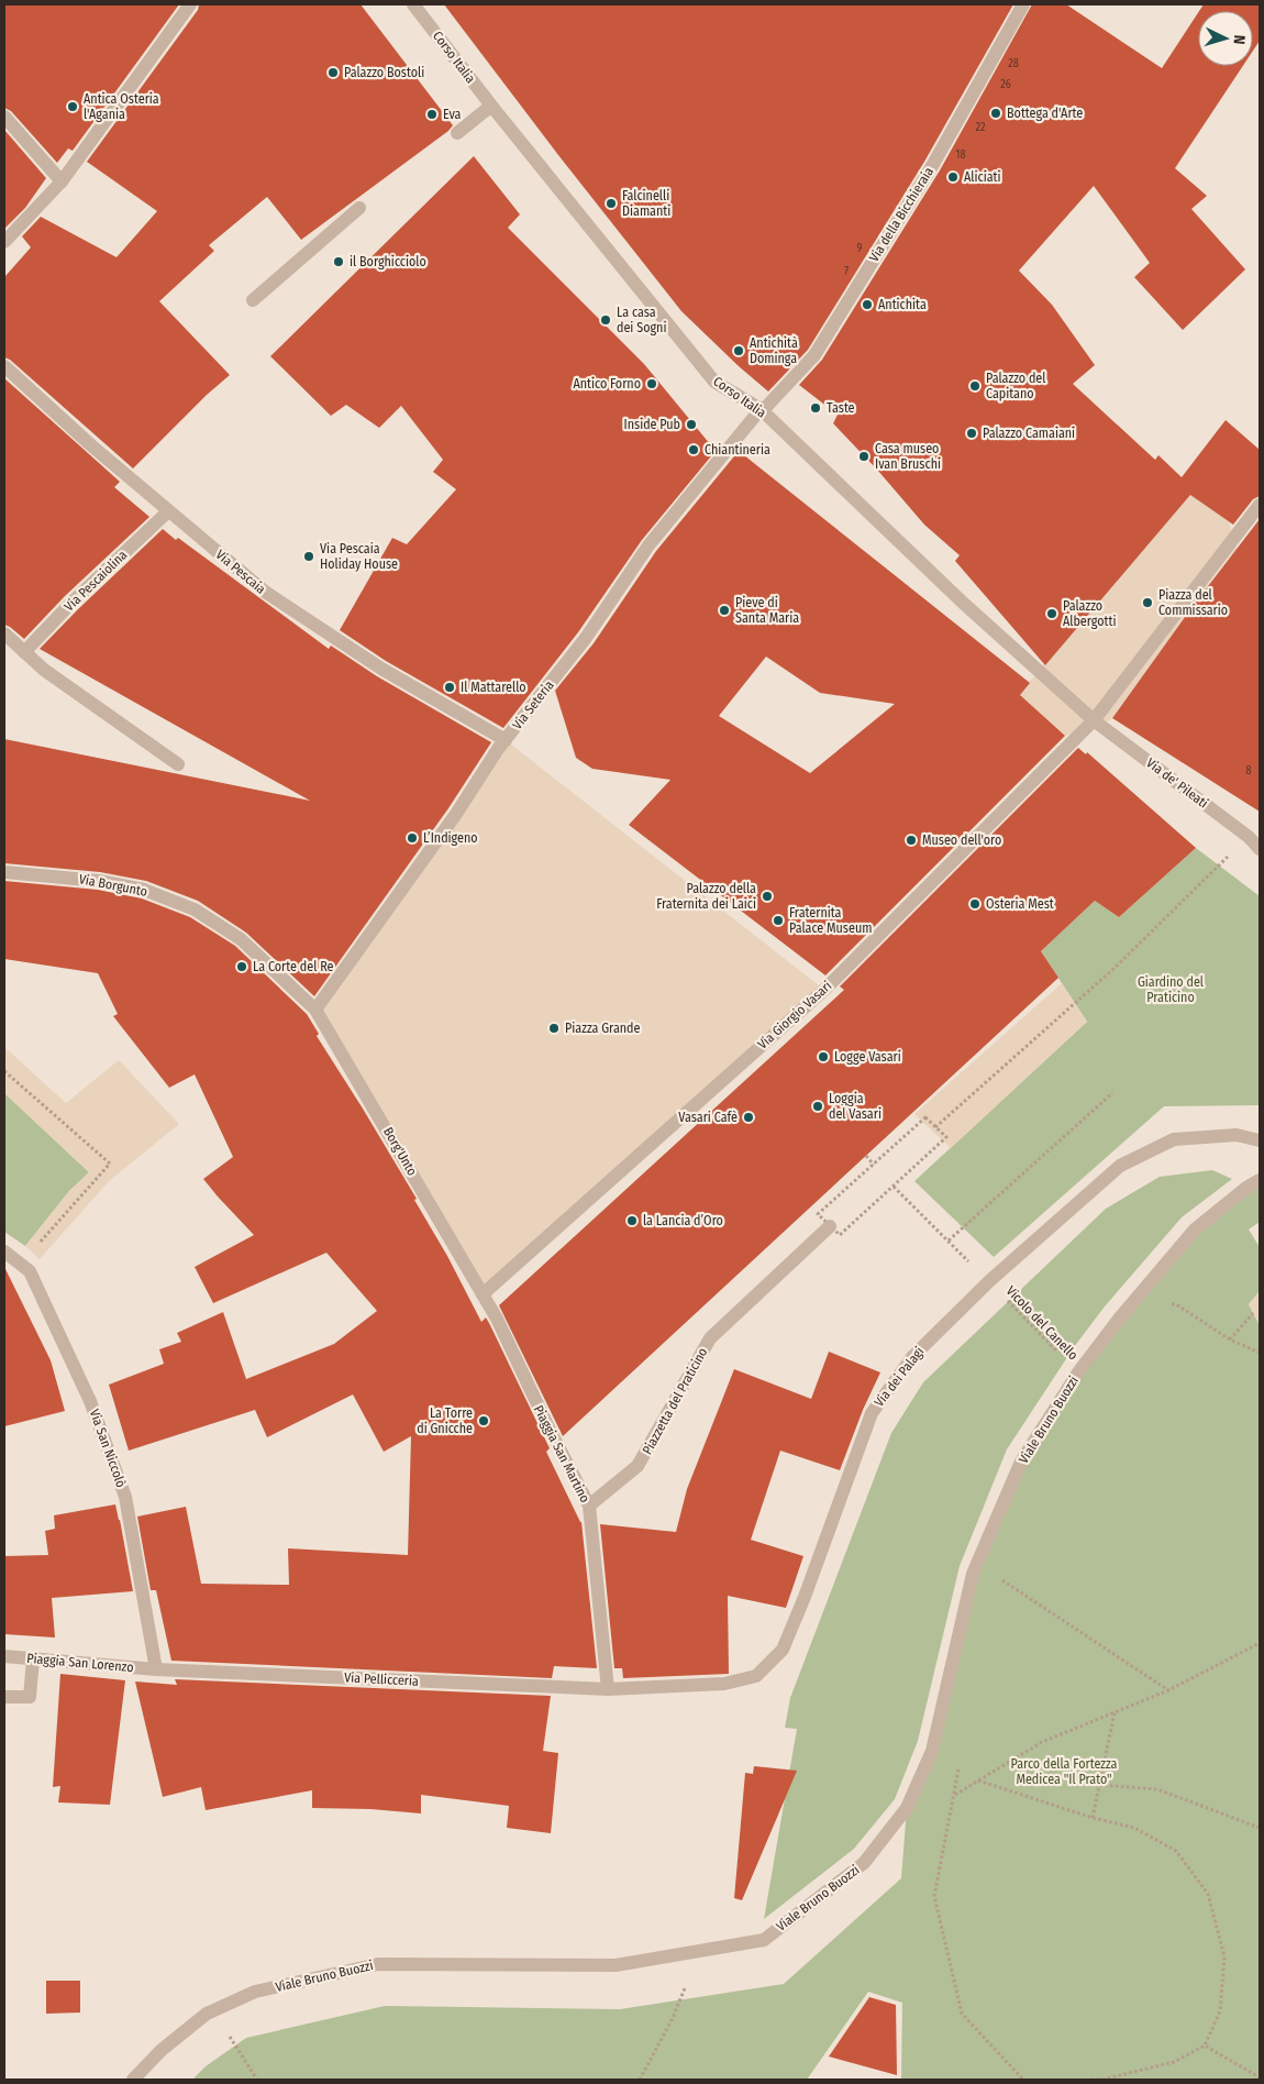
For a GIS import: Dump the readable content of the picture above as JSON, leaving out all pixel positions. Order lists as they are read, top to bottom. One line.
{"streets":{"street":["Corso Italia","Via della Bicchieraia","Via Pescaia","Via Pescaiolina","Via Seteria","Via de' Pileati","Via Borgunto","Via Giorgio Vasari","Borg'Unto","Via dei Palagi","Piazzetta del Praticino","Viale Bruno Buozzi","Via San Niccolò","Piaggia San Martino","Piaggia San Lorenzo","Via Pellicceria"],"path":["Vicolo del Canello"]},"crossings":[["Corso Italia","Via della Bicchieraia"],["Corso Italia","Via Seteria"],["Corso Italia","Via de' Pileati"],["Corso Italia","Via Giorgio Vasari"],["Via della Bicchieraia","Via Seteria"],["Via Pescaia","Via Pescaiolina"],["Via Pescaia","Via Seteria"],["Via Seteria","Via Borgunto"],["Via Seteria","Borg'Unto"],["Via de' Pileati","Via Giorgio Vasari"],["Via Borgunto","Borg'Unto"],["Via Giorgio Vasari","Borg'Unto"],["Via Giorgio Vasari","Piaggia San Martino"],["Borg'Unto","Piaggia San Martino"],["Vicolo del Canello","Via dei Palagi"],["Vicolo del Canello","Viale Bruno Buozzi"],["Via dei Palagi","Piaggia San Martino"],["Via dei Palagi","Via Pellicceria"],["Piazzetta del Praticino","Piaggia San Martino"],["Via San Niccolò","Piaggia San Lorenzo"],["Via San Niccolò","Via Pellicceria"],["Piaggia San Martino","Via Pellicceria"],["Piaggia San Lorenzo","Via Pellicceria"]],"parks":["Giardino del Praticino","Parco della Fortezza Medicea \"Il Prato\""],"places":["Palazzo Bostoli","Antica Osteria l'Agania","Bottega d'Arte","Eva","Aliciati","Falcinelli Diamanti","il Borghicciolo","Antichita","La casa dei Sogni","Antichità Dominga","Antico Forno","Palazzo del Capitano","Taste","Inside Pub","Palazzo Camaiani","Chiantineria","Casa museo Ivan Bruschi","Via Pescaia Holiday House","Piazza del Commissario","Pieve di Santa Maria","Palazzo Albergotti","Il Mattarello","L’Indigeno","Museo dell'oro","Palazzo della Fraternita dei Laici","Osteria Mest","Fraternita Palace Museum","La Corte del Re","Piazza Grande","Logge Vasari","Loggia del Vasari","Vasari Cafè","la Lancia d’Oro","La Torre di Gnicche"],"house_numbers":["28","26","22","18","9","7","8"],"north":"right"}
